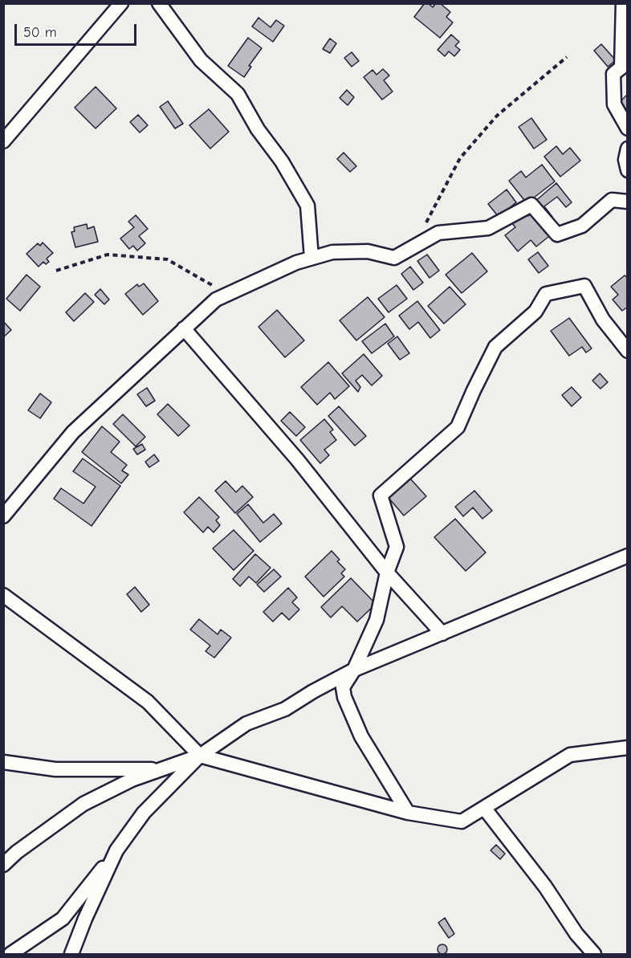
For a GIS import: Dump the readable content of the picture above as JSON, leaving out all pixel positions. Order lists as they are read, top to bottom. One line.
{"scale_bar":"50 m"}
